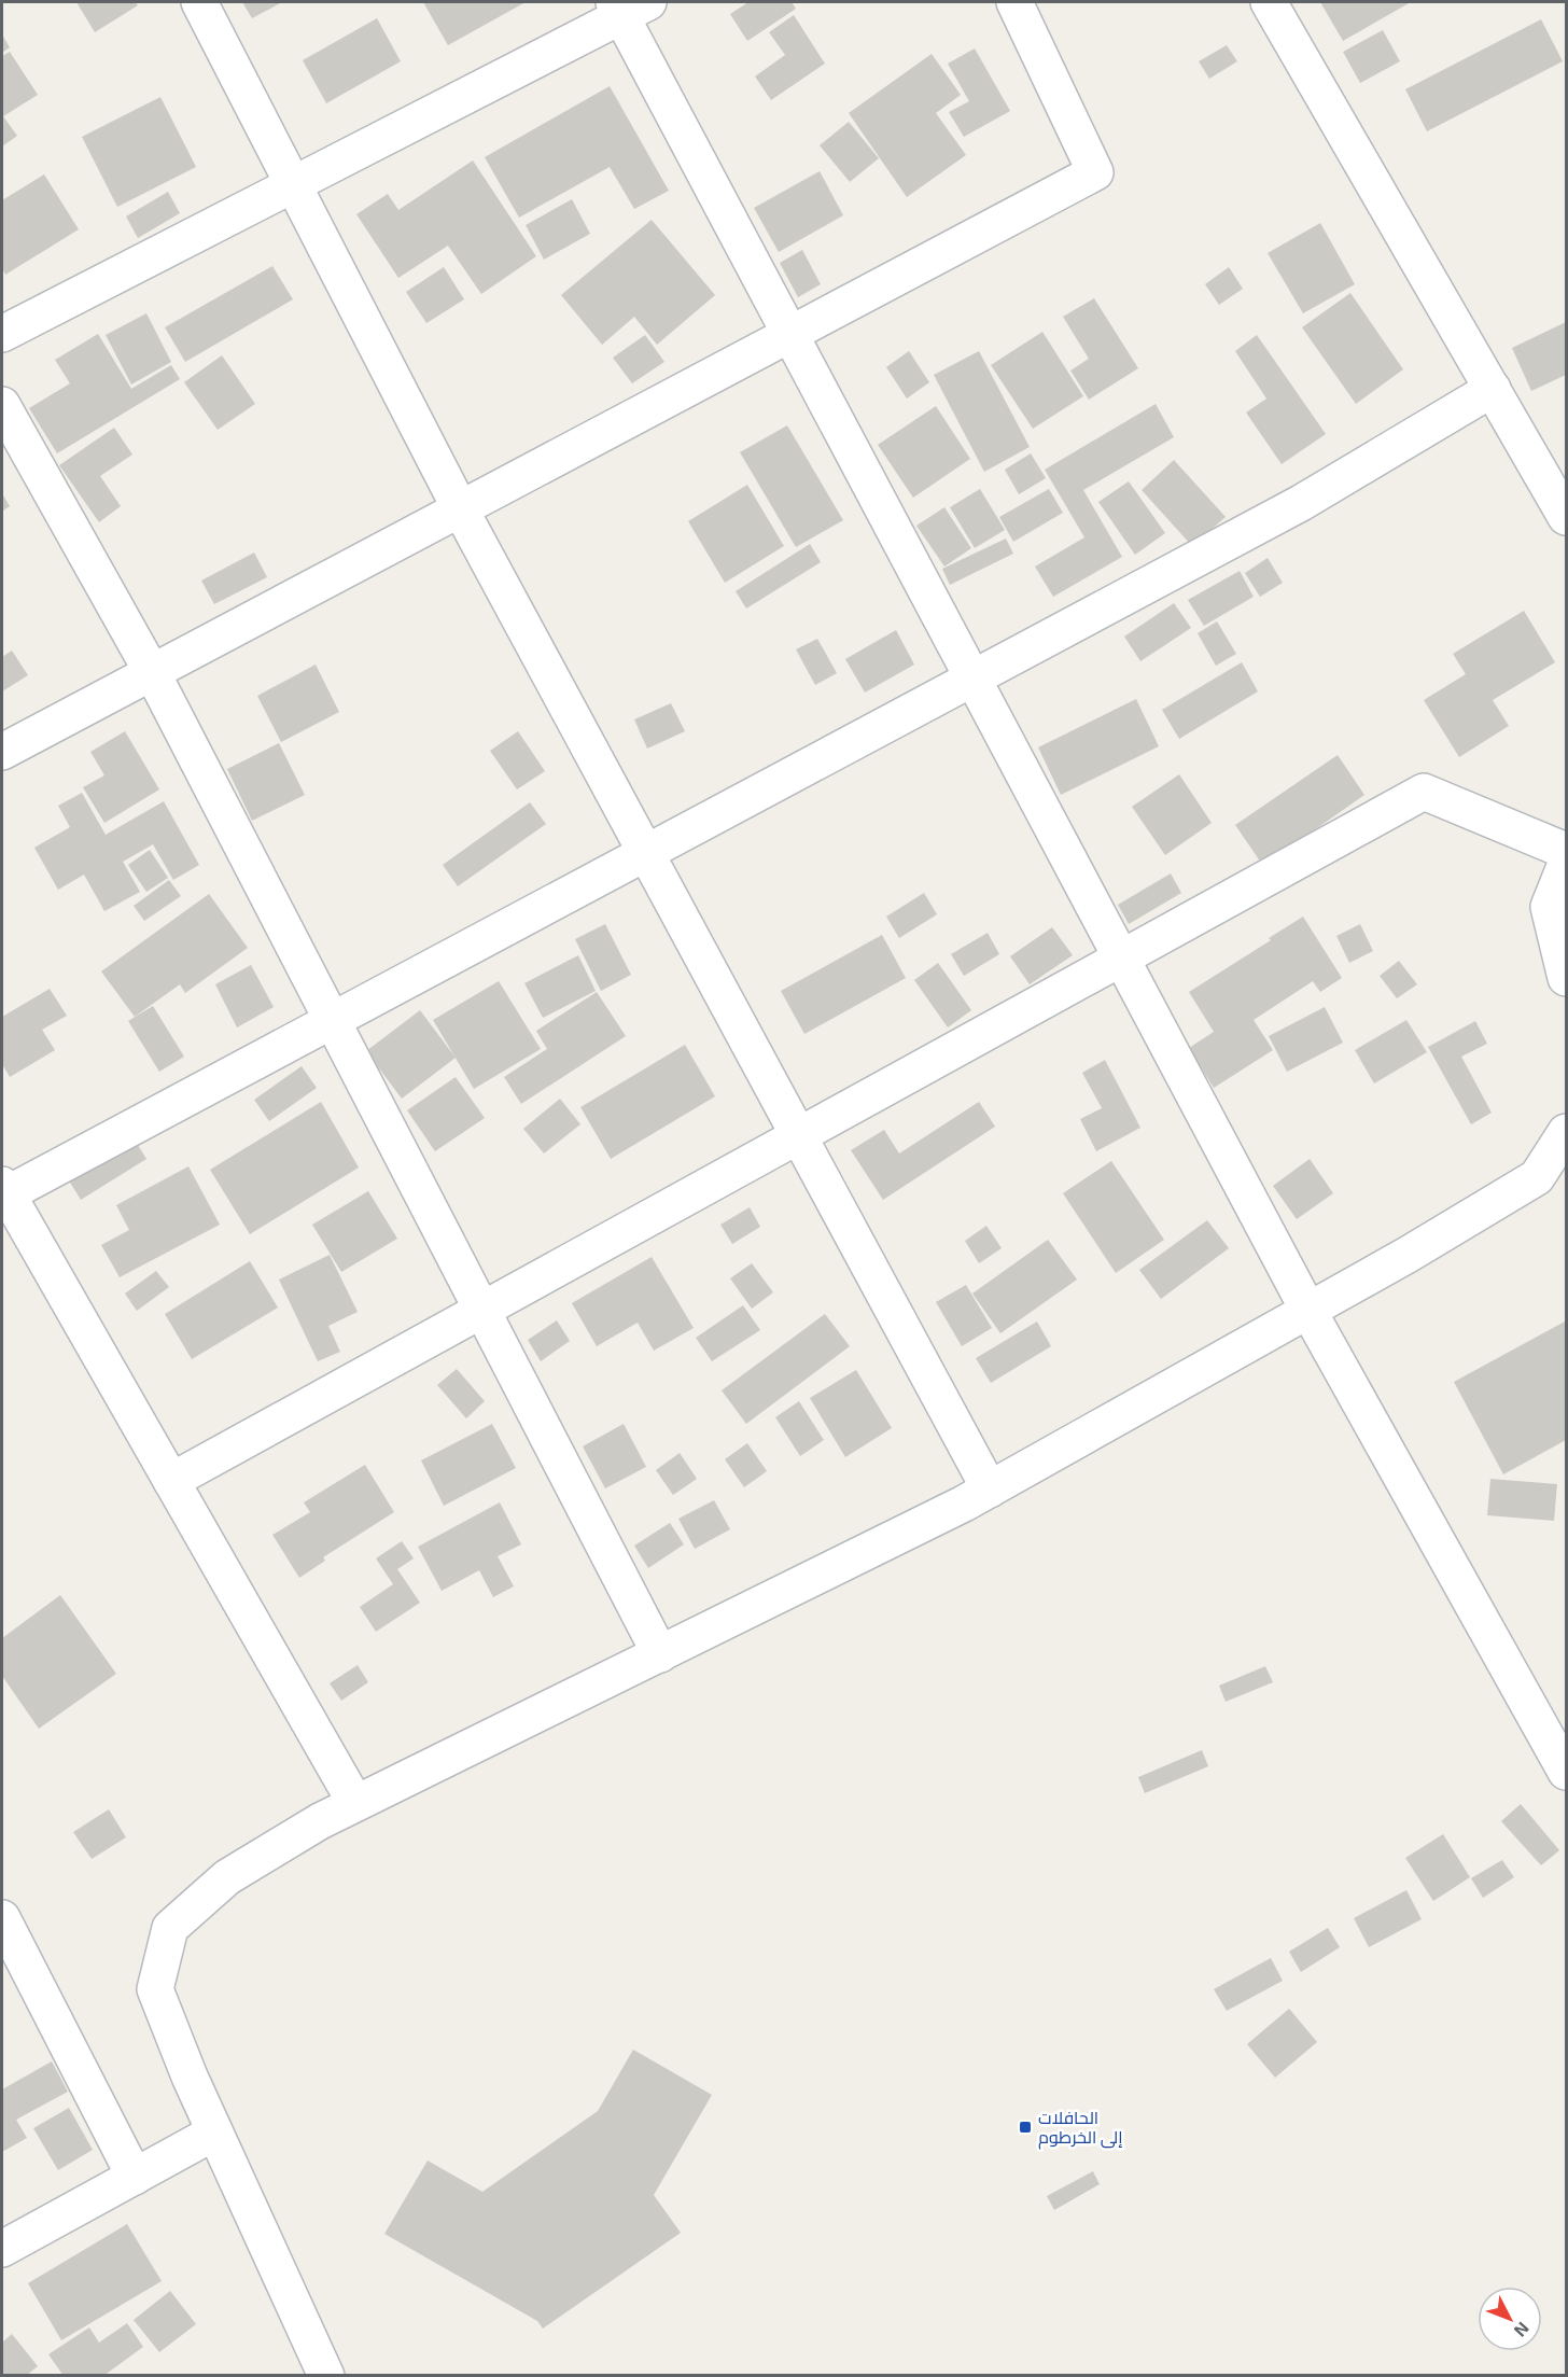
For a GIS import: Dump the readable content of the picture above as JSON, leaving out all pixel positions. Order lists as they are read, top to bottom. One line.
{"places":{"transit":["الحافلات إلى الخرطوم"]},"north":"bottom right"}
